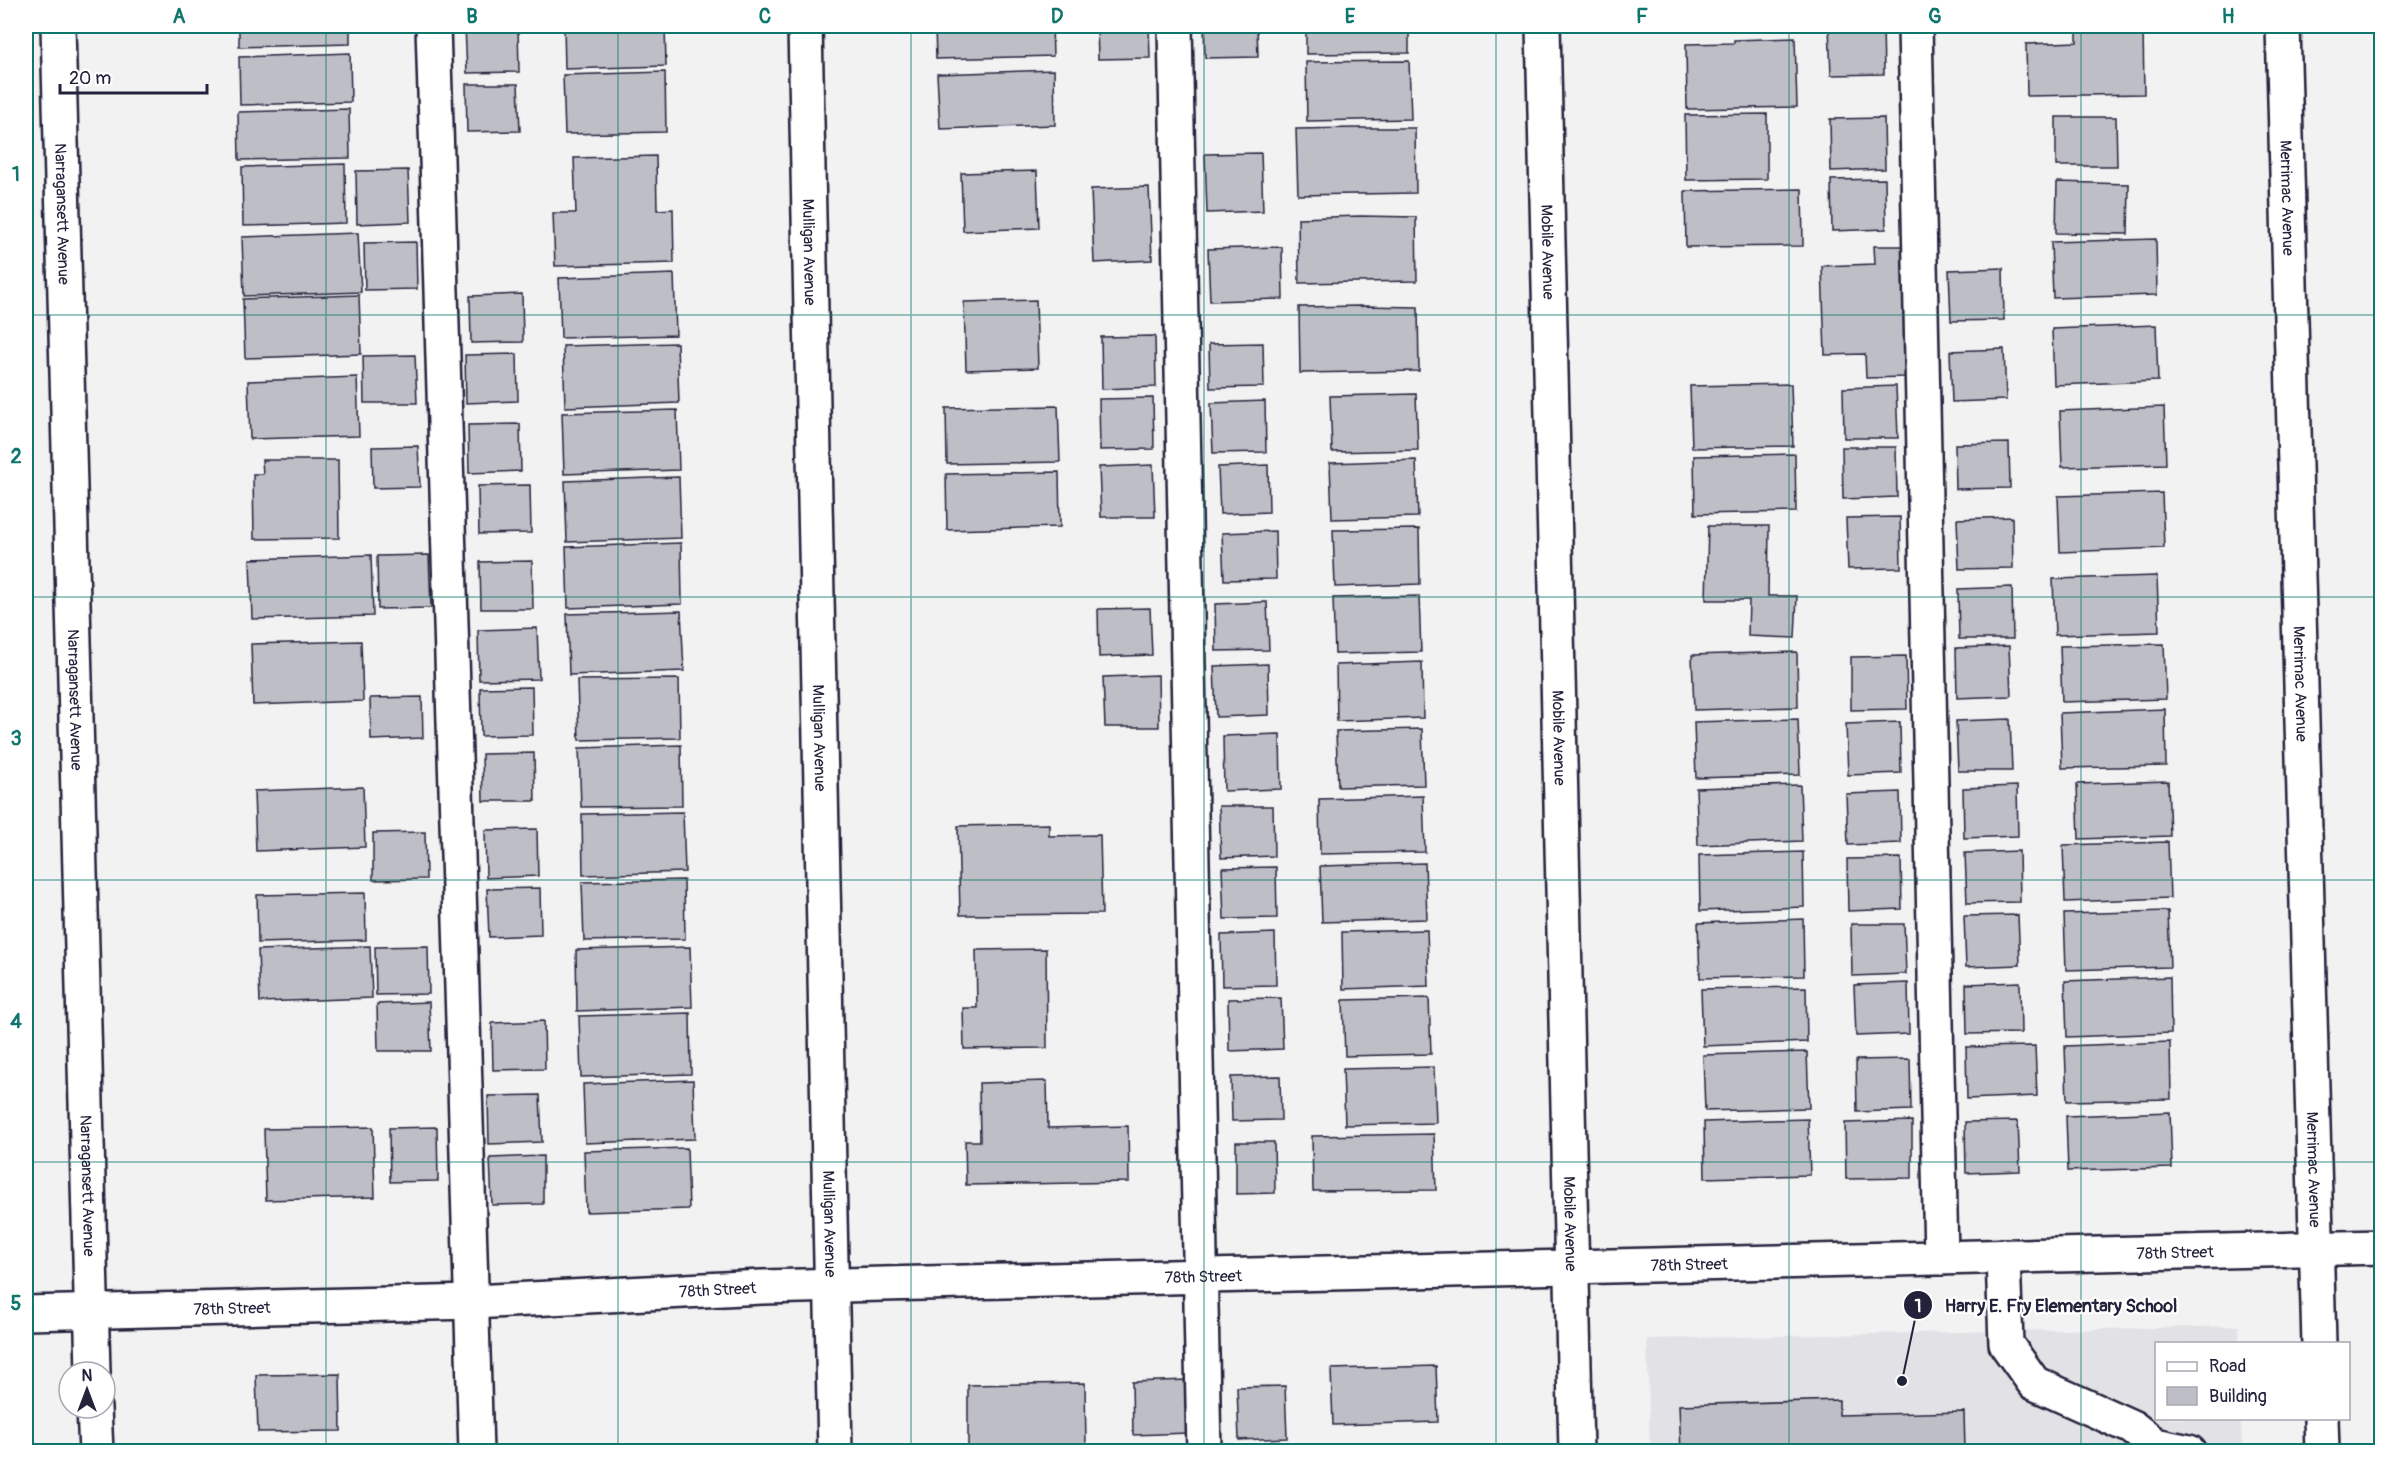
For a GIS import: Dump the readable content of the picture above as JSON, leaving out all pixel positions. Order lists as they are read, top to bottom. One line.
{"streets":{"street":["Merrimac Avenue","Narragansett Avenue","Mulligan Avenue","Mobile Avenue","78th Street"]},"crossings":[["Merrimac Avenue","78th Street"],["Narragansett Avenue","78th Street"],["Mulligan Avenue","78th Street"],["Mobile Avenue","78th Street"]],"places":["Harry E. Fry Elementary School"],"legend":["Road","Building"],"scale_bar":"20 m","north":"top","grid":{"columns":["A","B","C","D","E","F","G","H"],"rows":["1","2","3","4","5"]}}
